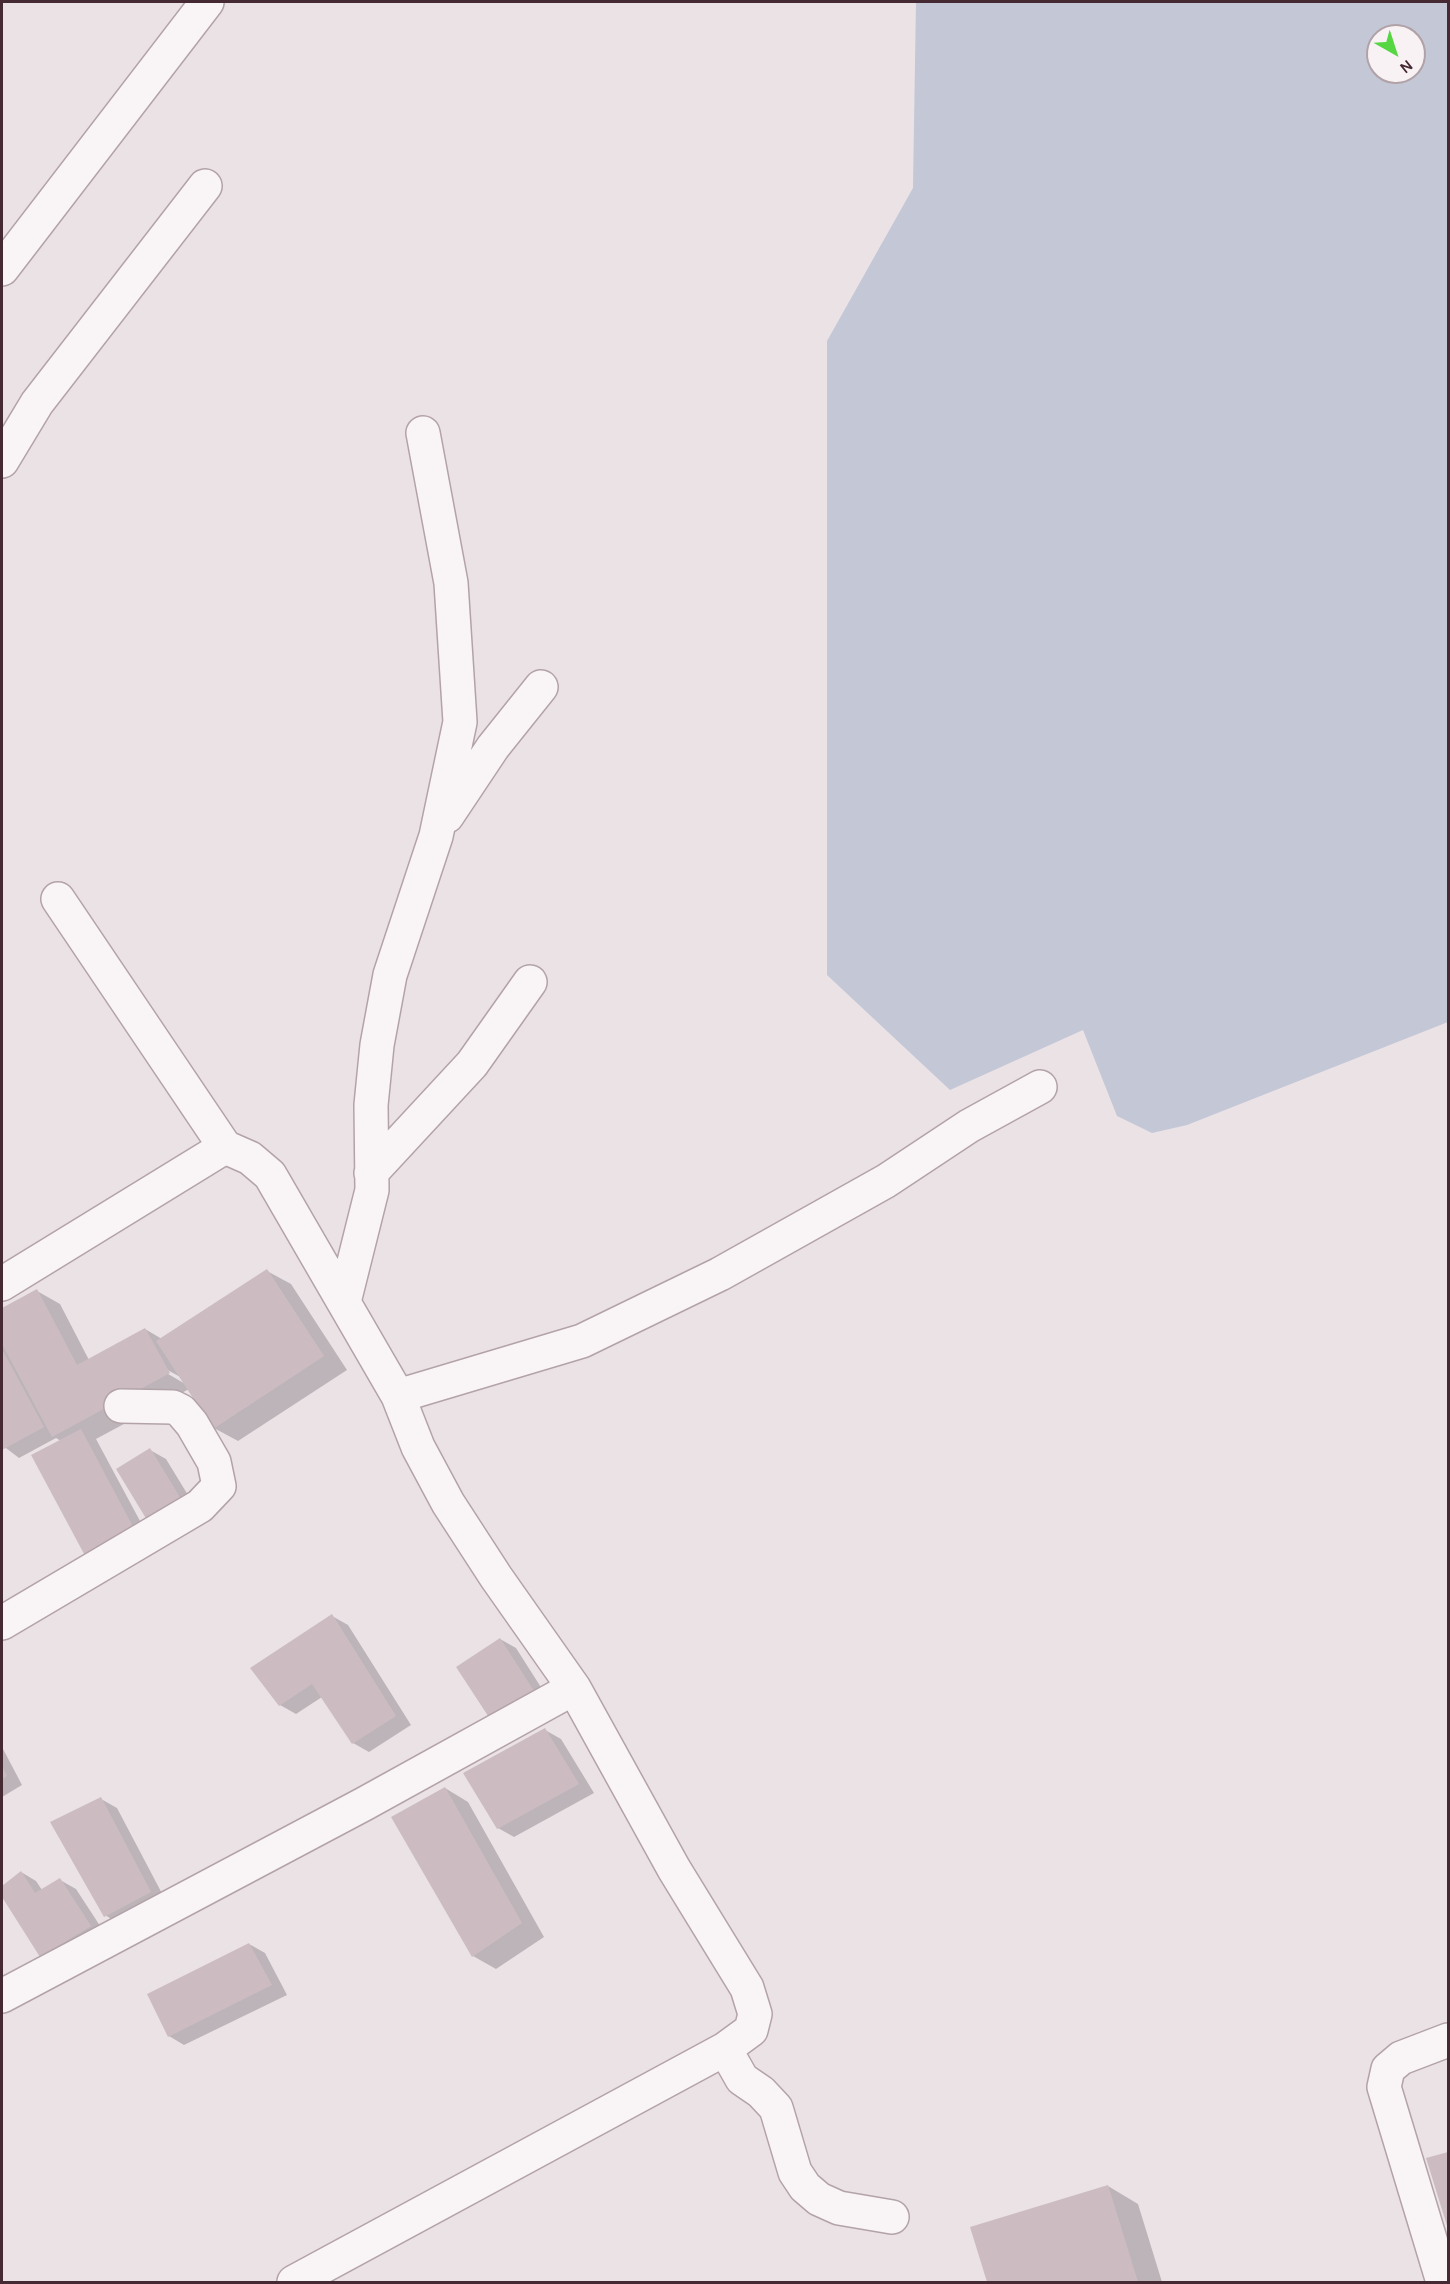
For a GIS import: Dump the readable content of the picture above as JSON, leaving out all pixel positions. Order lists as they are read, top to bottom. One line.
{"north":"bottom right"}
